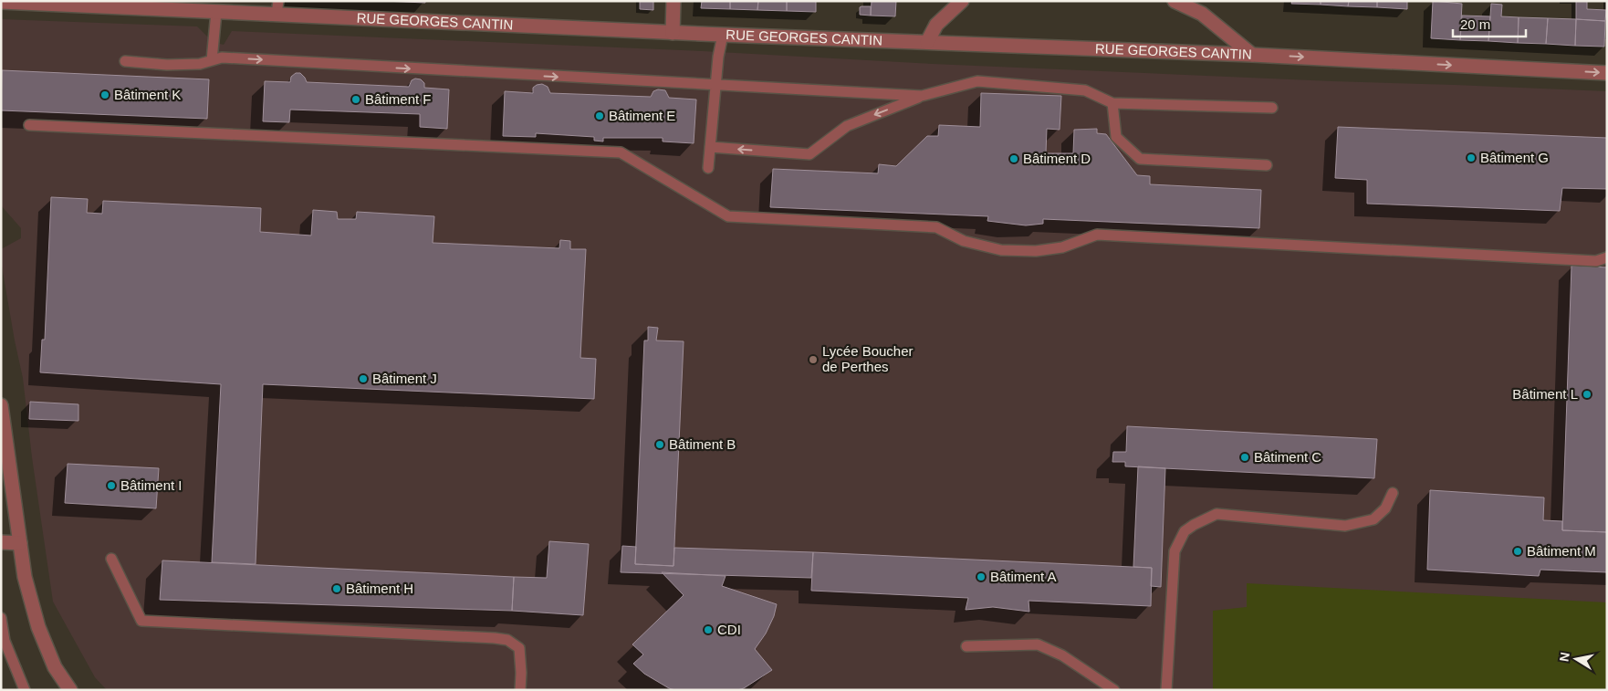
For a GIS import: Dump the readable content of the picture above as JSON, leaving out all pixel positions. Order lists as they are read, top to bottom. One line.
{"streets":{"street":["RUE GEORGES CANTIN"]},"places":["Bâtiment K","Bâtiment F","Bâtiment E","Bâtiment G","Bâtiment D","Lycée Boucher de Perthes","Bâtiment J","Bâtiment L","Bâtiment B","Bâtiment C","Bâtiment I","Bâtiment M","Bâtiment A","Bâtiment H","CDI"],"scale_bar":"20 m","north":"left"}
